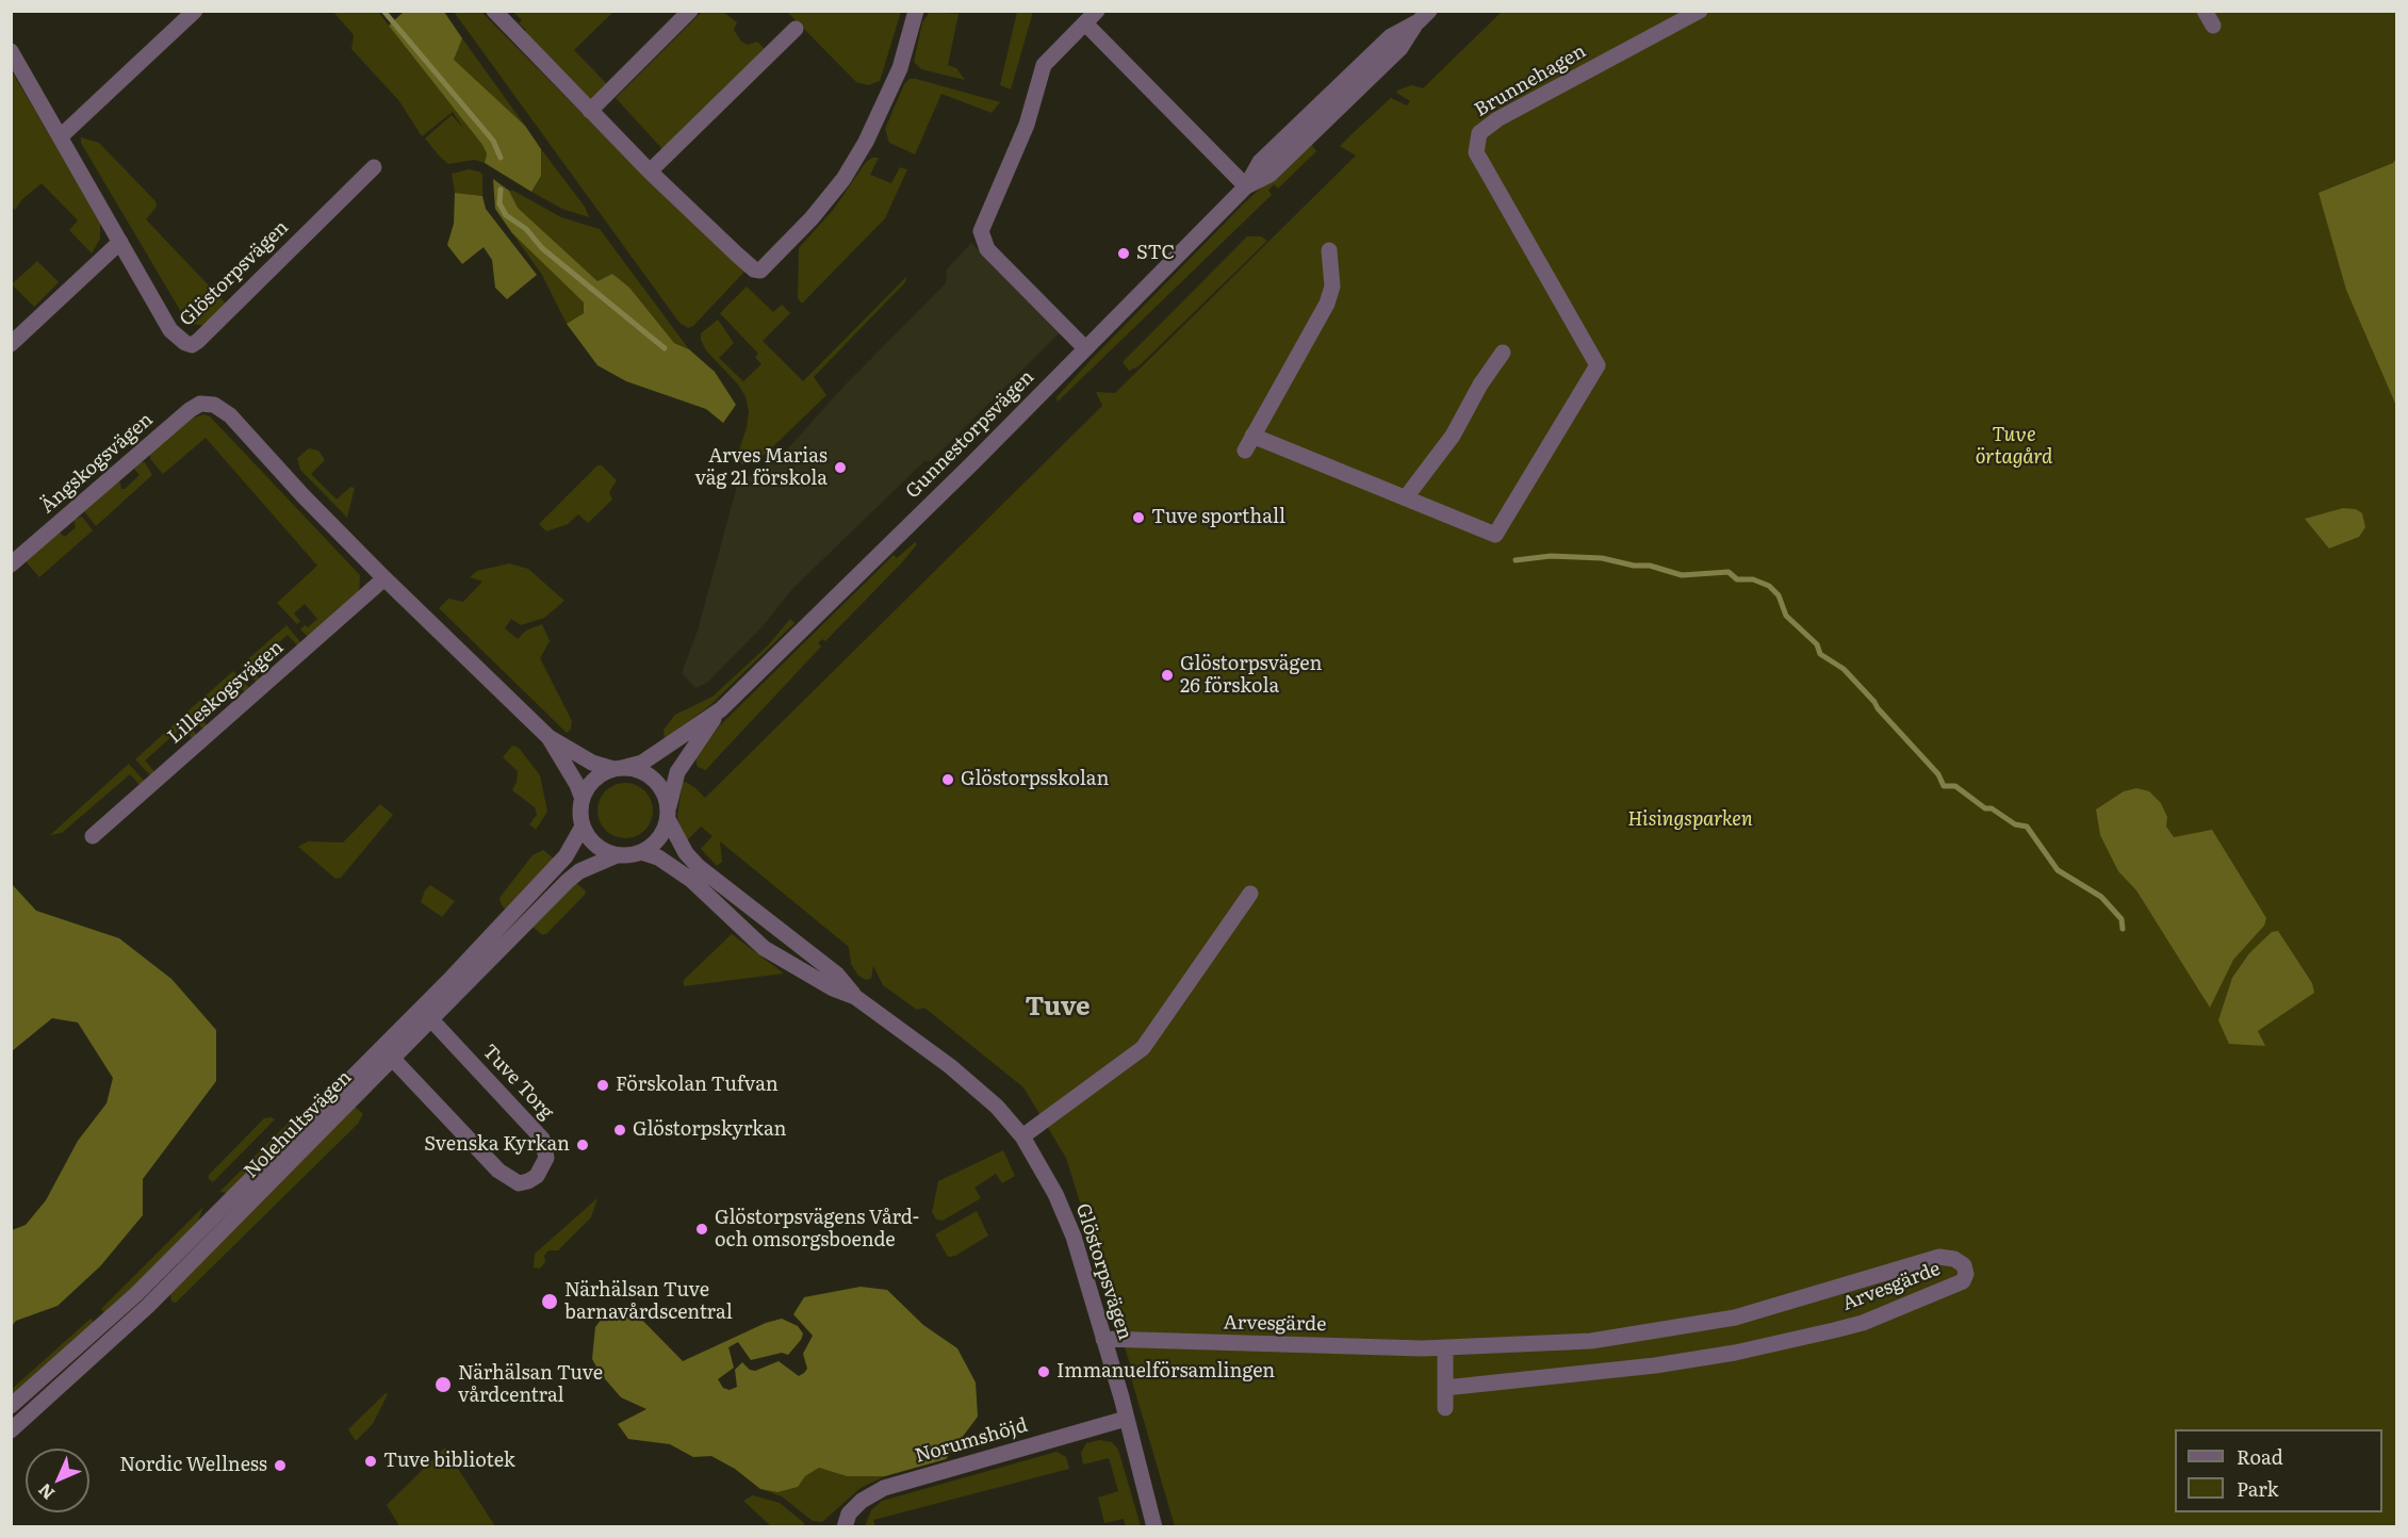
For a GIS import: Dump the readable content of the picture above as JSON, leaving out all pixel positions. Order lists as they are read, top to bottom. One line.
{"streets":{"street":["Brunnehagen","Glöstorpsvägen","Gunnestorpsvägen","Ängskogsvägen","Lilleskogsvägen","Tuve Torg","Nolehultsvägen","Arvesgärde","Norumshöjd"]},"crossings":[["Glöstorpsvägen","Gunnestorpsvägen"],["Glöstorpsvägen","Nolehultsvägen"],["Glöstorpsvägen","Arvesgärde"],["Glöstorpsvägen","Norumshöjd"],["Gunnestorpsvägen","Nolehultsvägen"],["Ängskogsvägen","Lilleskogsvägen"],["Tuve Torg","Nolehultsvägen"]],"districts":["Tuve"],"parks":["Tuve örtagård","Hisingsparken"],"places":["STC","Arves Marias väg 21 förskola","Tuve sporthall","Glöstorpsvägen 26 förskola","Glöstorpsskolan","Förskolan Tufvan","Glöstorpskyrkan","Svenska Kyrkan","Glöstorpsvägens Vård- och omsorgsboende","Närhälsan Tuve barnavårdscentral","Immanuelförsamlingen","Närhälsan Tuve vårdcentral","Tuve bibliotek","Nordic Wellness"],"legend":["Road","Park"],"north":"bottom left"}
